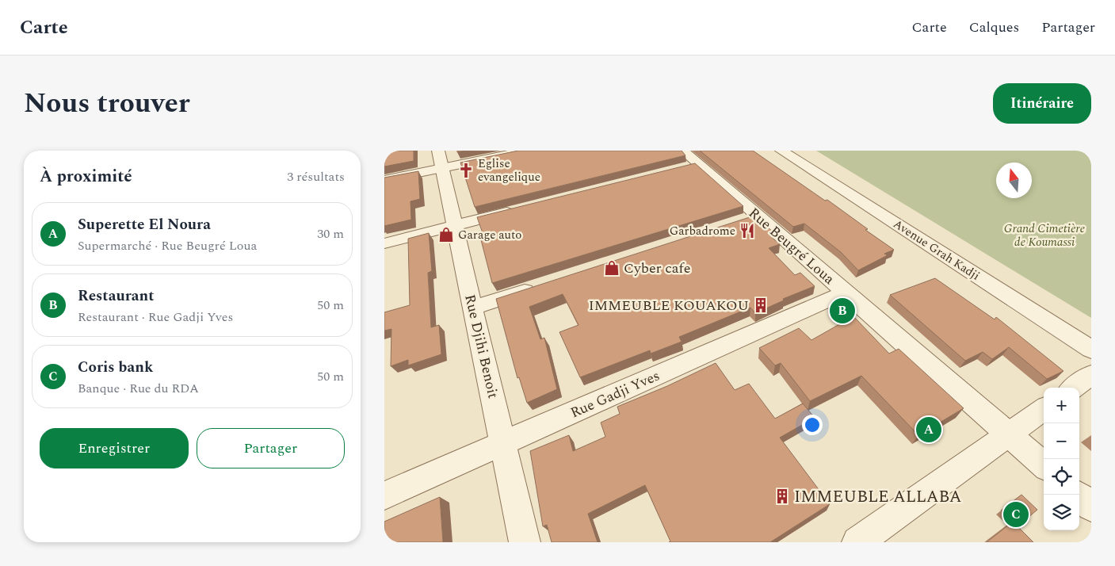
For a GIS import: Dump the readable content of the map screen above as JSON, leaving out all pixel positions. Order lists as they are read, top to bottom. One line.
{"streets":{"street":["Rue Beugré Loua","Avenue Grah Kadji","Rue Djihi Benoit","Rue Gadji Yves"]},"crossings":[["Rue Beugré Loua","Rue Gadji Yves"],["Rue Djihi Benoit","Rue Gadji Yves"]],"parks":["Grand Cimetière de Koumassi"],"places":{"church":["Eglise evangelique"],"restaurant":["Garbadrome"],"shop":["Garage auto","Cyber cafe"],"building":["IMMEUBLE KOUAKOU","IMMEUBLE ALLABA"]},"north":"top","page":{"header":"Carte","nav":["Carte","Calques","Partager"],"title":"Nous trouver","buttons":["Itinéraire",["Enregistrer","Partager"]],"heading":["À proximité","3 résultats"],"list":[{"mark":"A","name":"Superette El Noura","note":"Supermarché · Rue Beugré Loua","value":"30 m"},{"mark":"B","name":"Restaurant","note":"Restaurant · Rue Gadji Yves","value":"50 m"},{"mark":"C","name":"Coris bank","note":"Banque · Rue du RDA","value":"50 m"}],"pins":["B","A","C"],"map_buttons":["+","−"]}}
